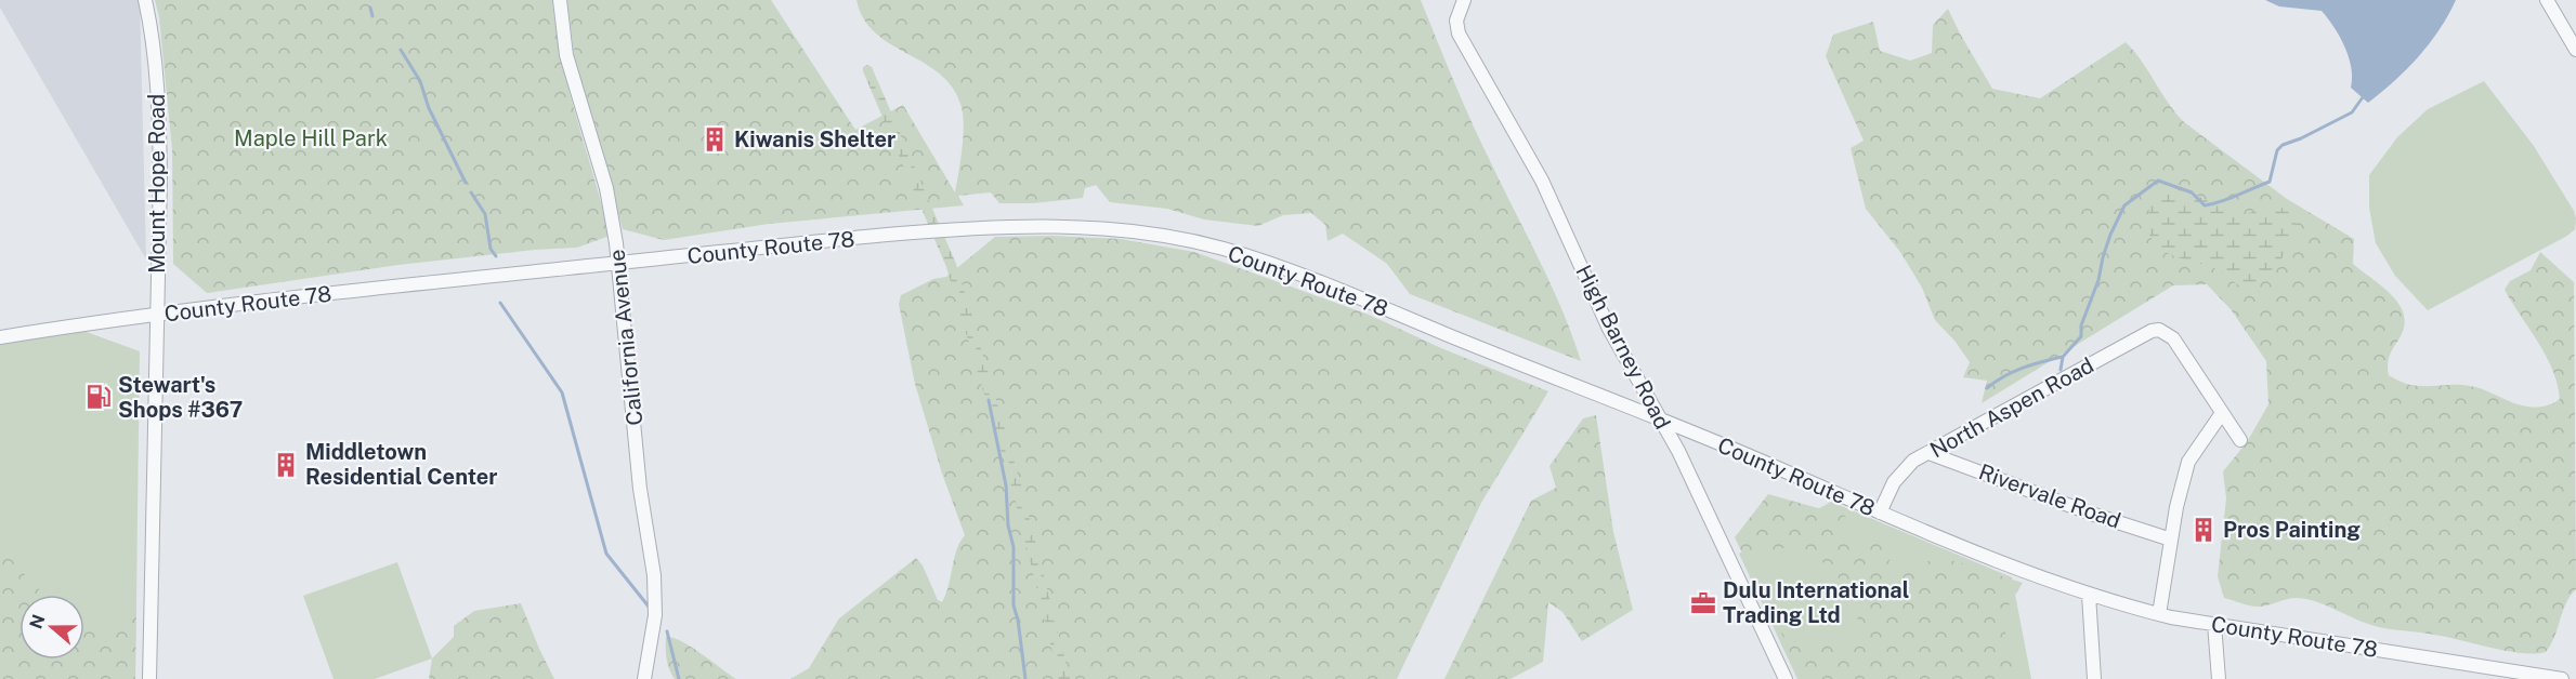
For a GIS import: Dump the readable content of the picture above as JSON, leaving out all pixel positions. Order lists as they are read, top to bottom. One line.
{"streets":{"street":["Mount Hope Road","County Route 78","California Avenue","High Barney Road","North Aspen Road","Rivervale Road"]},"crossings":[["Mount Hope Road","County Route 78"],["County Route 78","California Avenue"],["County Route 78","High Barney Road"],["County Route 78","North Aspen Road"],["North Aspen Road","Rivervale Road"]],"parks":["Maple Hill Park"],"places":{"building":["Kiwanis Shelter","Middletown Residential Center","Pros Painting"],"fuel station":["Stewart's Shops #367"],"office":["Dulu International Trading Ltd"]},"north":"left"}
